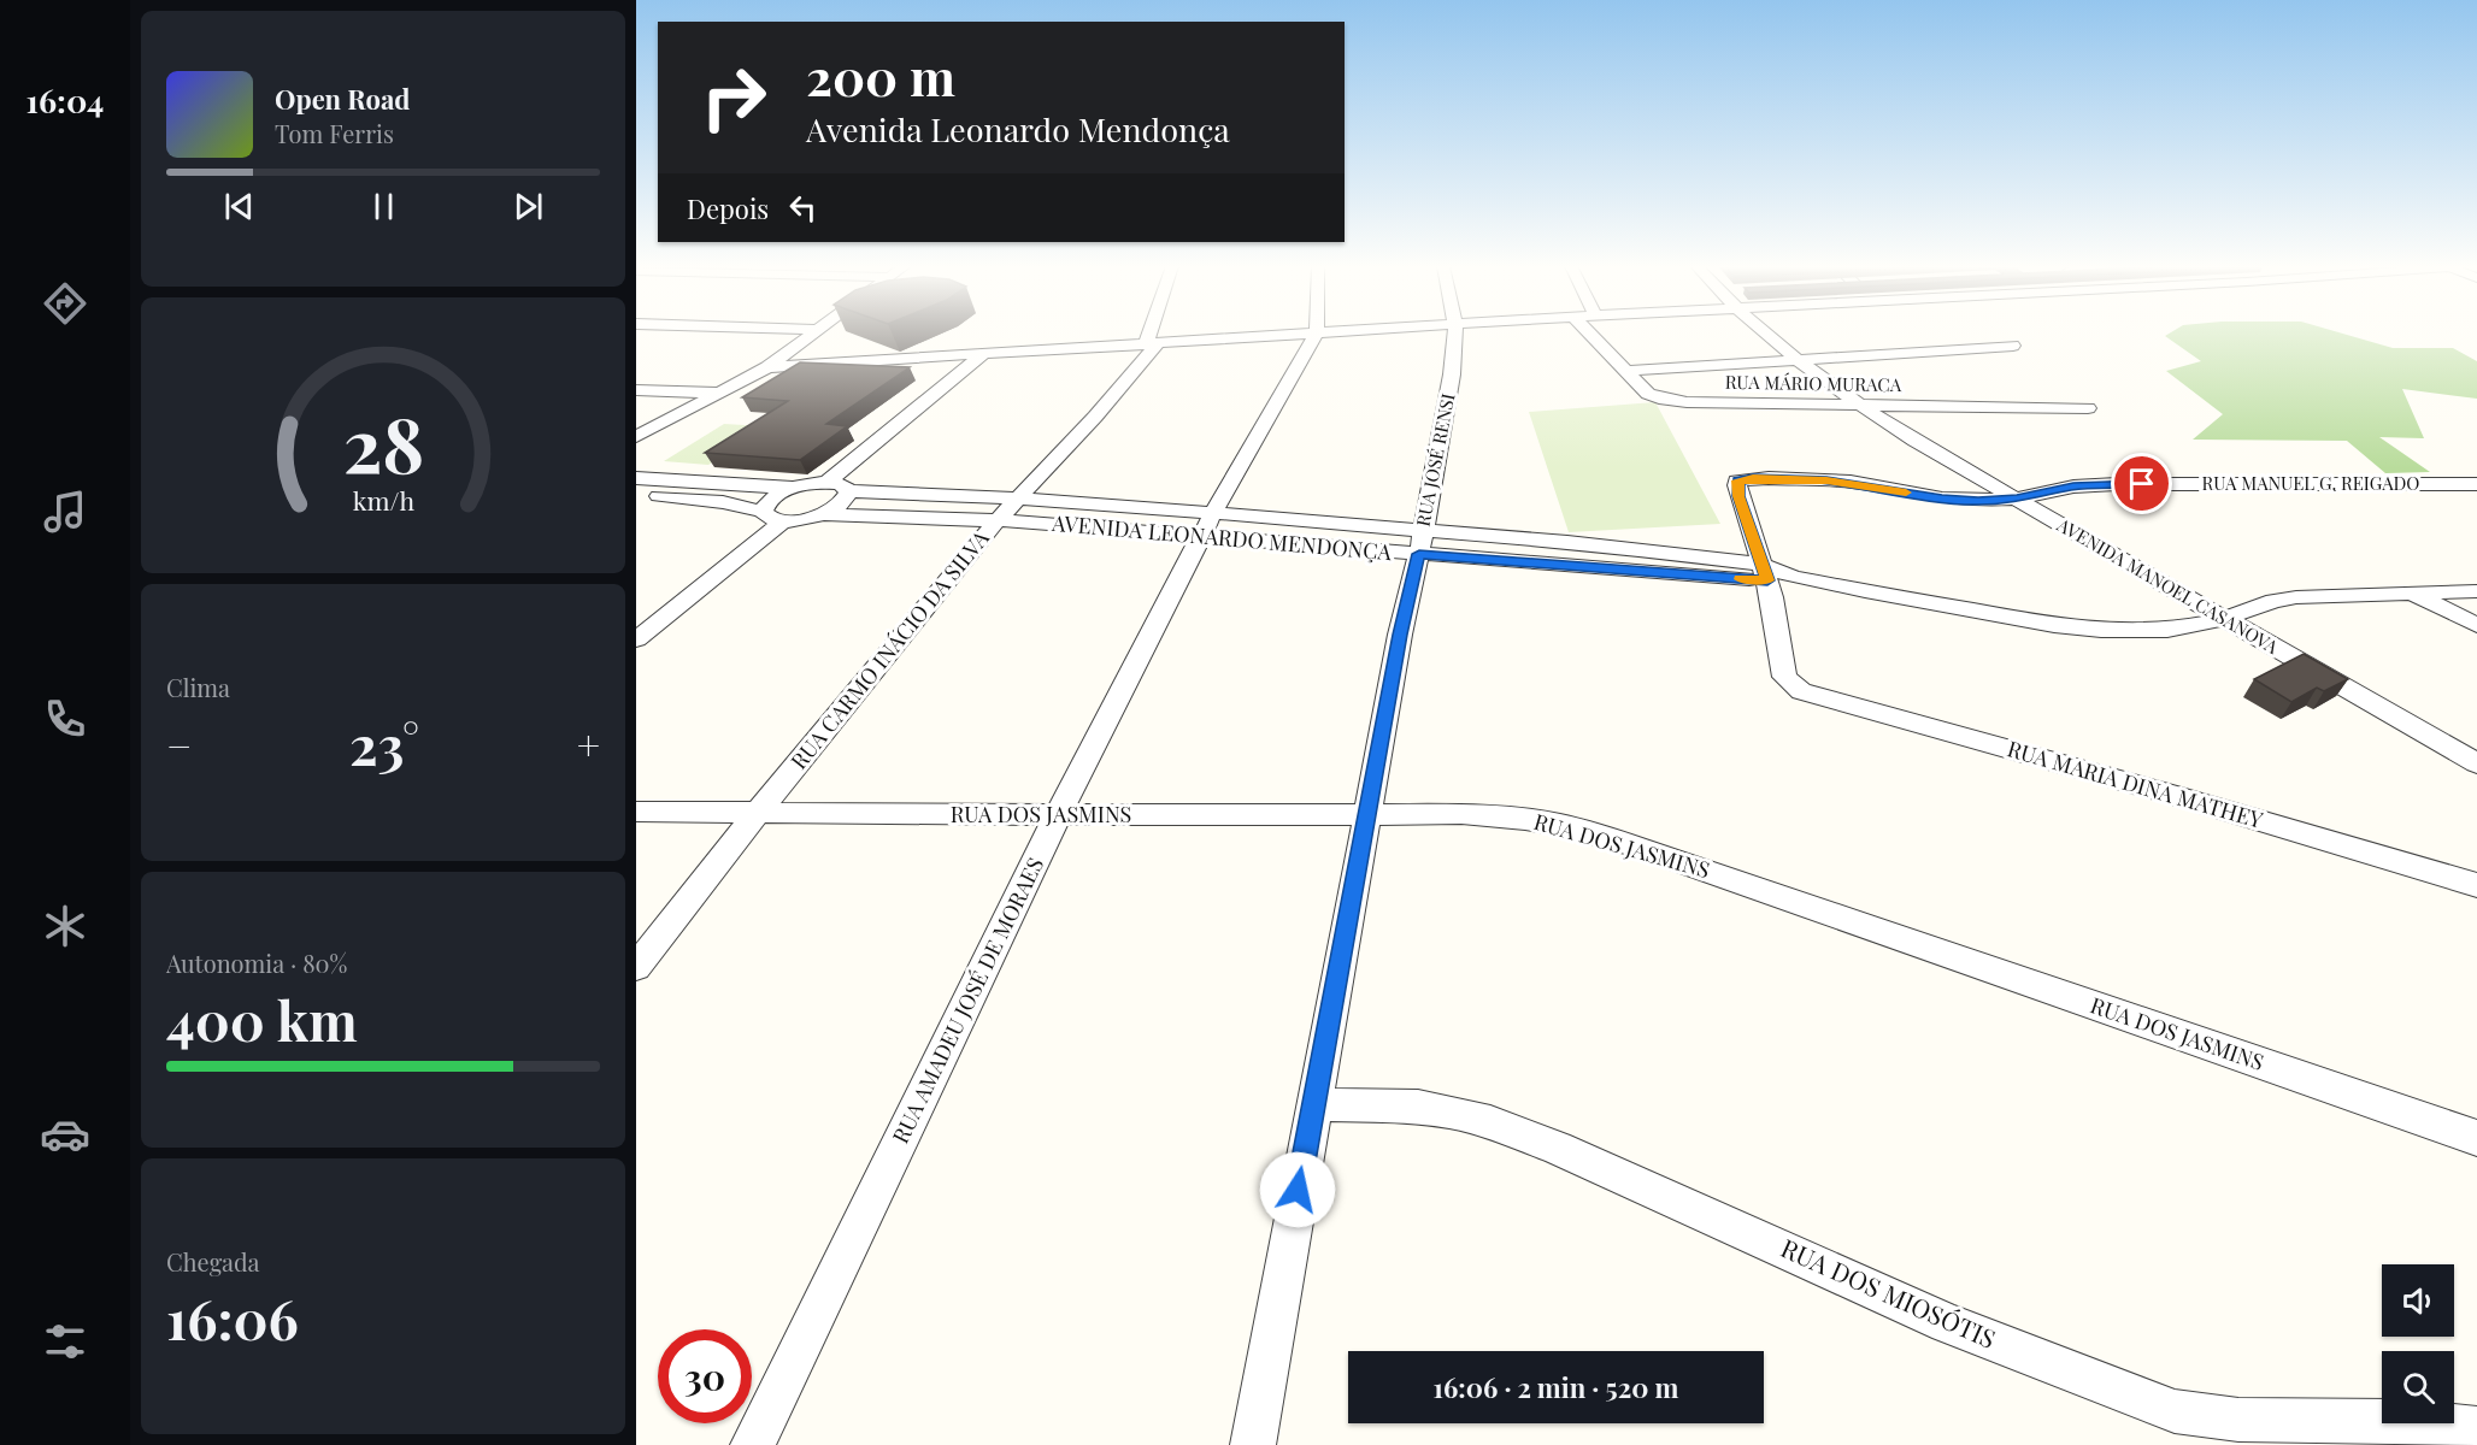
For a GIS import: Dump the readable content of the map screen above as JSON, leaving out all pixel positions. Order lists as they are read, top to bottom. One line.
{"streets":{"street":["RUA MÁRIO MURACA","RUA JOSÉ RENSI","RUA MANUEL G. REIGADO","AVENIDA LEONARDO MENDONÇA","AVENIDA MANOEL CASANOVA","RUA CARMO INÁCIO DA SILVA","RUA MARIA DINA MATHEY","RUA DOS JASMINS","RUA AMADEU JOSÉ DE MORAES","RUA DOS MIOSÓTIS"]},"crossings":[["RUA MÁRIO MURACA","AVENIDA MANOEL CASANOVA"],["RUA JOSÉ RENSI","AVENIDA LEONARDO MENDONÇA"],["RUA JOSÉ RENSI","RUA DOS JASMINS"],["RUA JOSÉ RENSI","RUA DOS MIOSÓTIS"],["RUA MANUEL G. REIGADO","AVENIDA LEONARDO MENDONÇA"],["RUA MANUEL G. REIGADO","AVENIDA MANOEL CASANOVA"],["RUA MANUEL G. REIGADO","RUA MARIA DINA MATHEY"],["AVENIDA LEONARDO MENDONÇA","AVENIDA MANOEL CASANOVA"],["AVENIDA LEONARDO MENDONÇA","RUA CARMO INÁCIO DA SILVA"],["AVENIDA LEONARDO MENDONÇA","RUA MARIA DINA MATHEY"],["AVENIDA LEONARDO MENDONÇA","RUA AMADEU JOSÉ DE MORAES"],["RUA CARMO INÁCIO DA SILVA","RUA DOS JASMINS"],["RUA DOS JASMINS","RUA AMADEU JOSÉ DE MORAES"]],"page":{"tabs":"16:04","turn":["200 m","Avenida Leonardo Mendonça"],"song":["Open Road","Tom Ferris"],"then":"Depois","tile":["Clima",["Autonomia · 80%","400 km"],["Chegada","16:06"]],"heat":["−","23°","+"],"limit":"30","trip":"16:06 · 2 min · 520 m","gauge":["28","km/h"]}}
